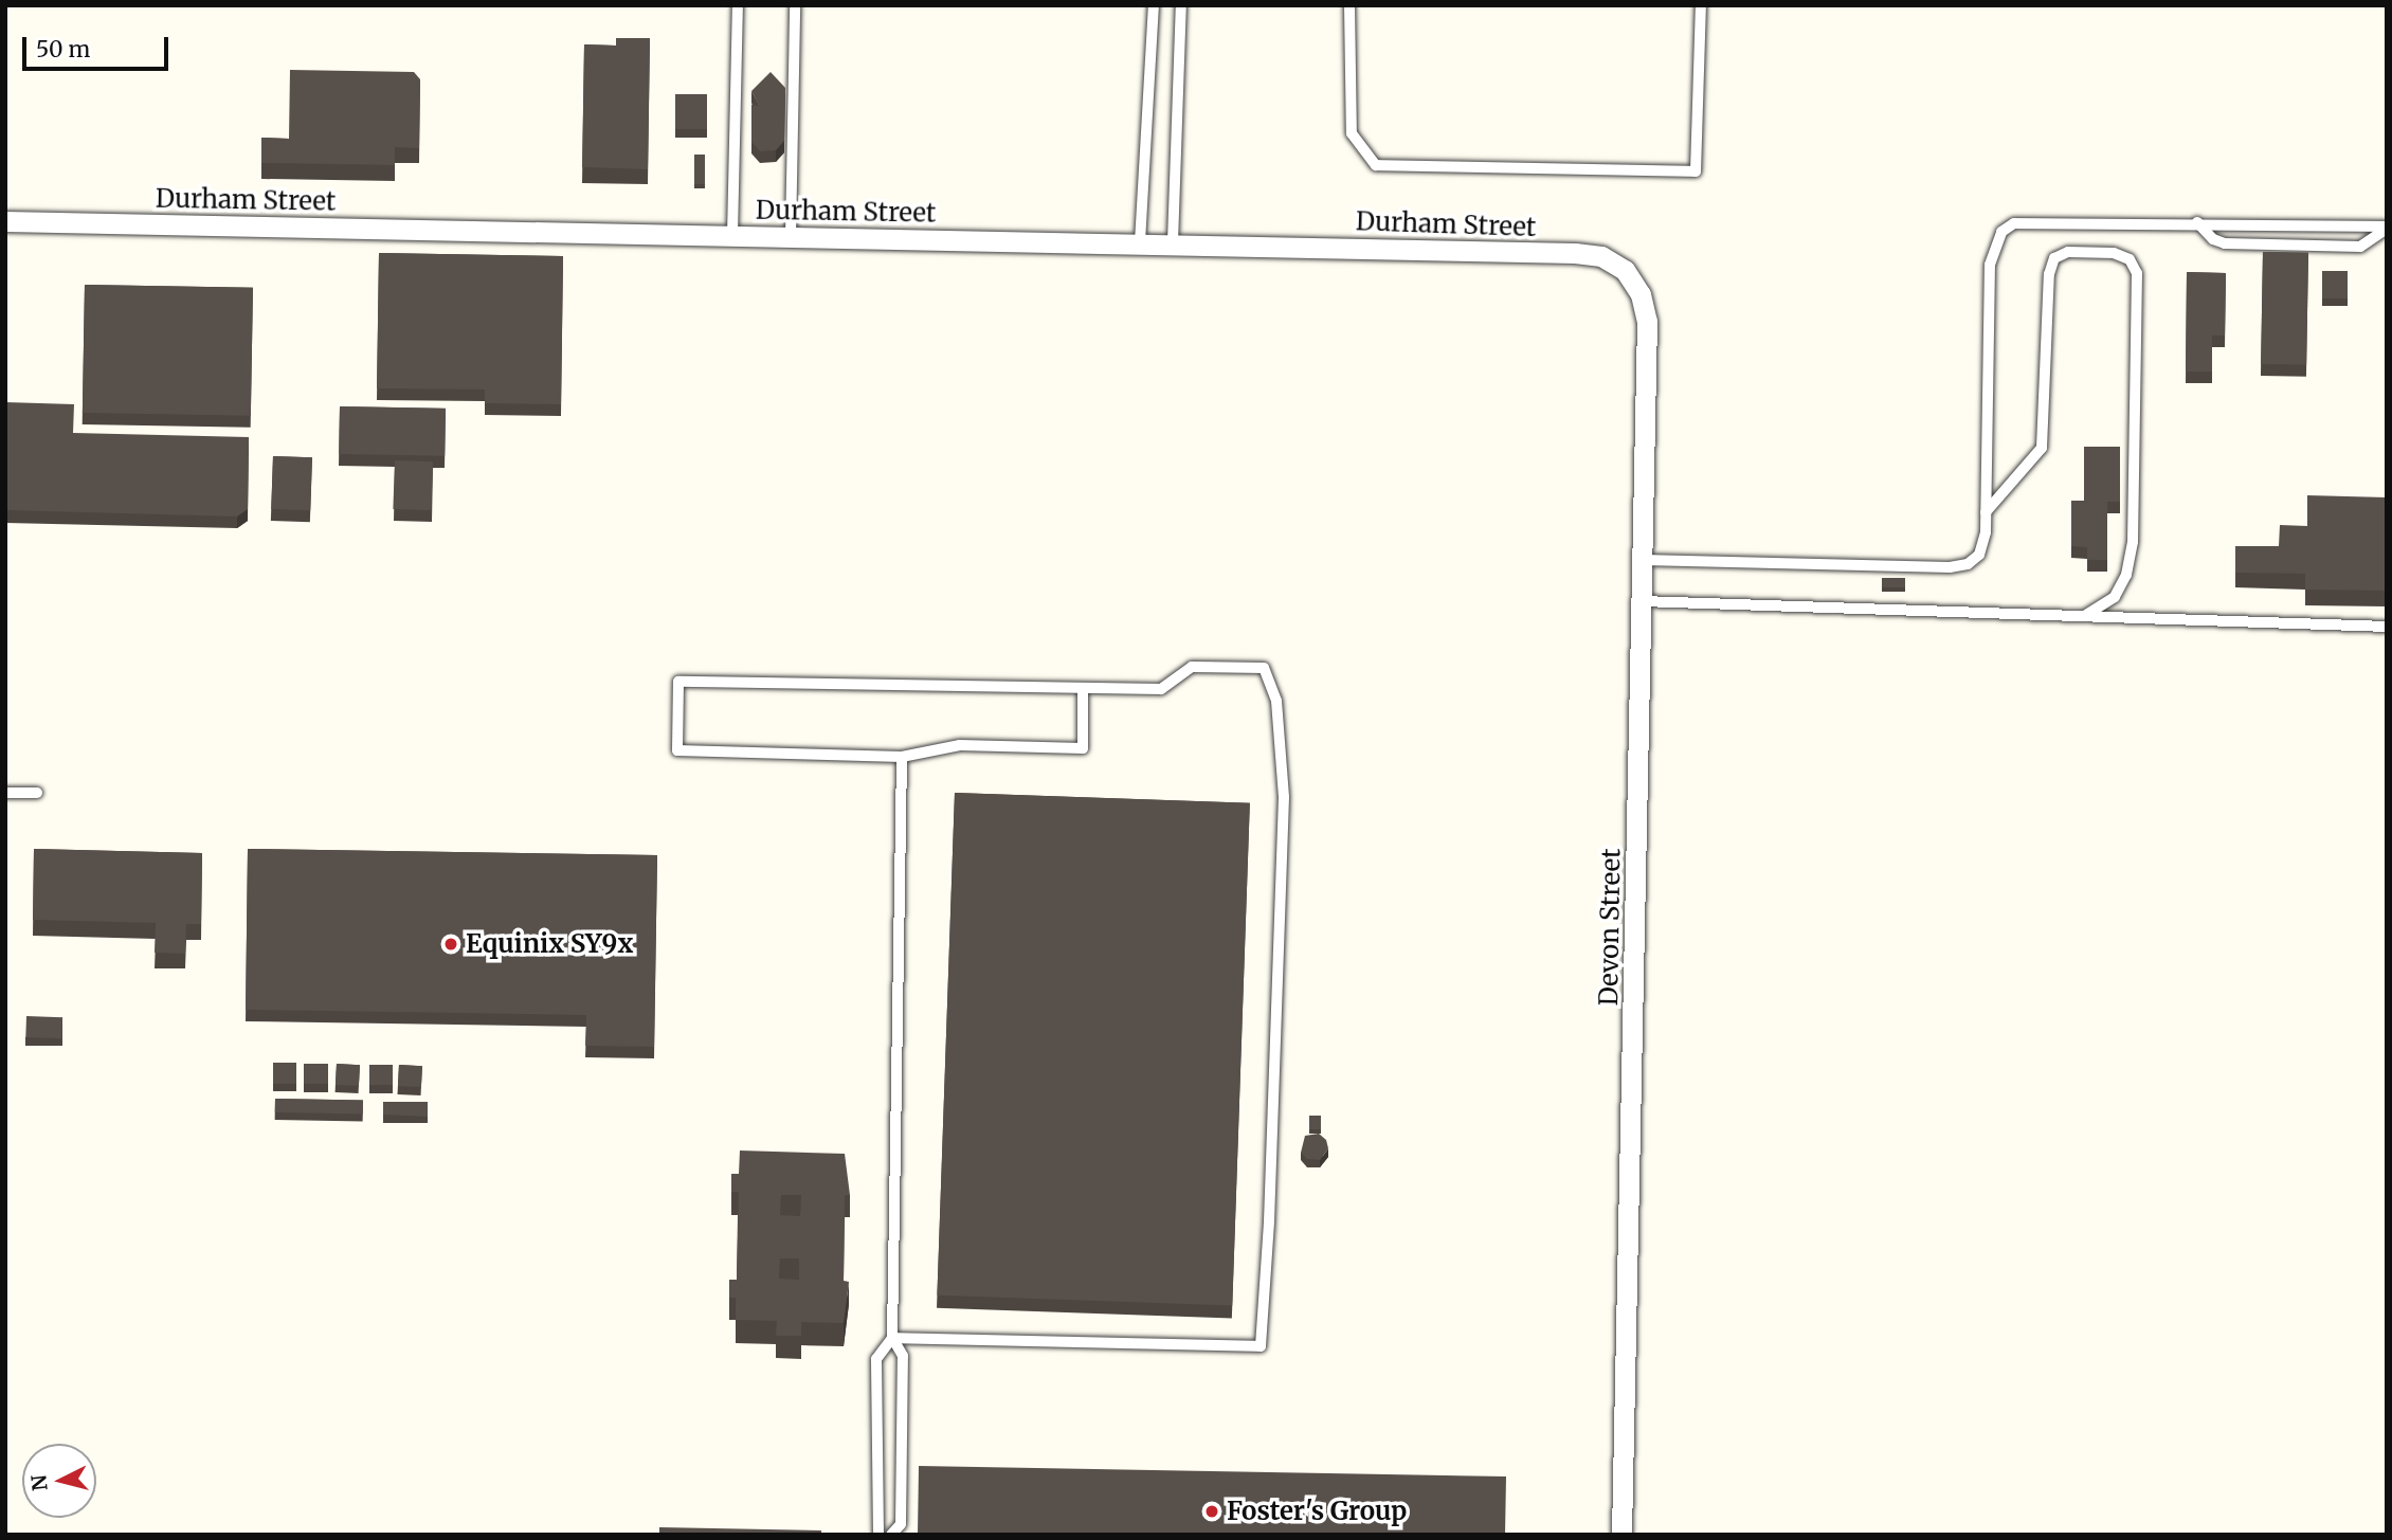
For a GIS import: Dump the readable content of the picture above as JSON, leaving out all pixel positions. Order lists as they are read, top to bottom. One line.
{"streets":{"street":["Durham Street","Devon Street"]},"crossings":[["Durham Street","Devon Street"]],"places":["Equinix SY9x","Foster's Group"],"scale_bar":"50 m","north":"left"}
